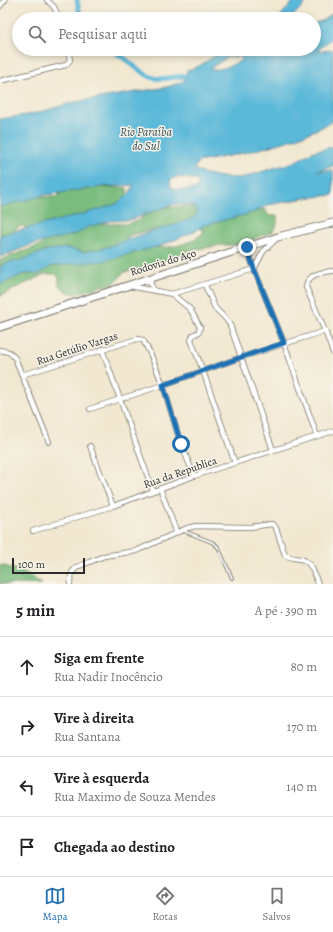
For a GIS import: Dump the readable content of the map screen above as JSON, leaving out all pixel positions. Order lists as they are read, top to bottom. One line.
{"streets":{"highway":["Rodovia do Aço"],"street":["Rua Getúlio Vargas","Rua da Republica"]},"water":["Rio Paraíba do Sul"],"scale_bar":"100 m","page":{"search":"Pesquisar aqui","scale":"100 m","heading":["5 min","A pé · 390 m"],"list":[["Siga em frente","Rua Nadir Inocêncio","80 m"],["Vire à direita","Rua Santana","170 m"],["Vire à esquerda","Rua Maximo de Souza Mendes","140 m"],"Chegada ao destino"],"nav":["Mapa","Rotas","Salvos"]}}
